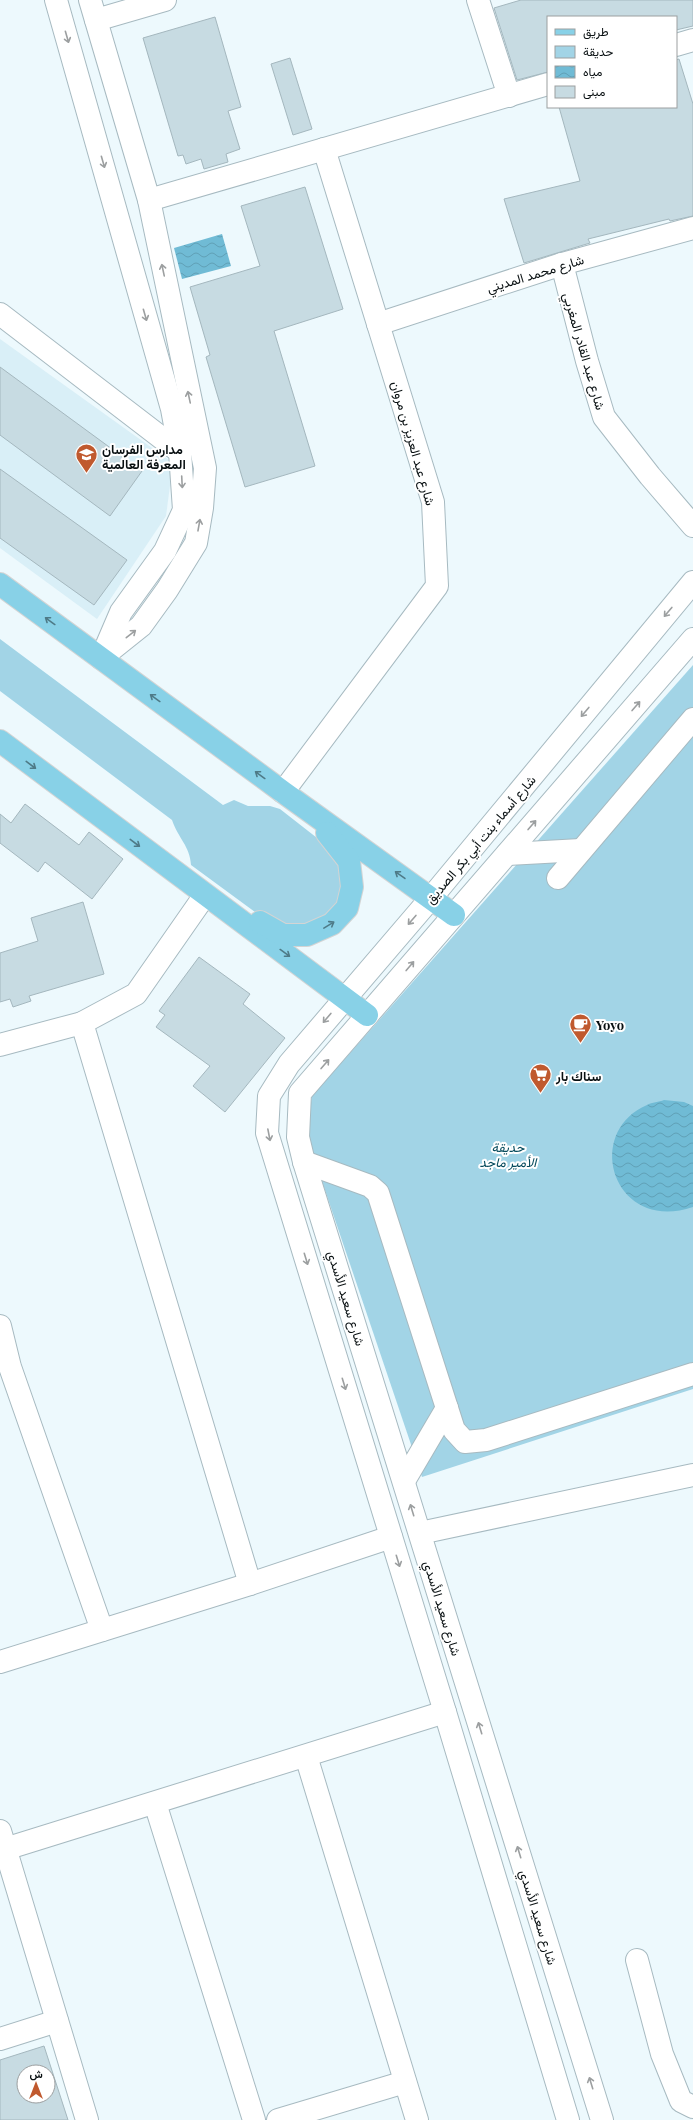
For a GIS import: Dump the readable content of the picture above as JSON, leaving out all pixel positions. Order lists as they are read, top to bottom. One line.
{"streets":{"street":["شارع محمد المديني","شارع عبد القادر المغربي","شارع عبد العزيز بن مروان","شارع أسماء بنت أبي بكر الصديق","شارع سعيد الأسدي"]},"crossings":[["شارع محمد المديني","شارع عبد القادر المغربي"],["شارع محمد المديني","شارع عبد العزيز بن مروان"]],"parks":["حديقة الأمير ماجد"],"places":{"school or university":["مدارس الفرسان المعرفة العالمية"],"cafe":["Yoyo"],"supermarket":["سناك بار"]},"legend":["طريق","حديقة","مياه","مبنى"],"north":"top"}
